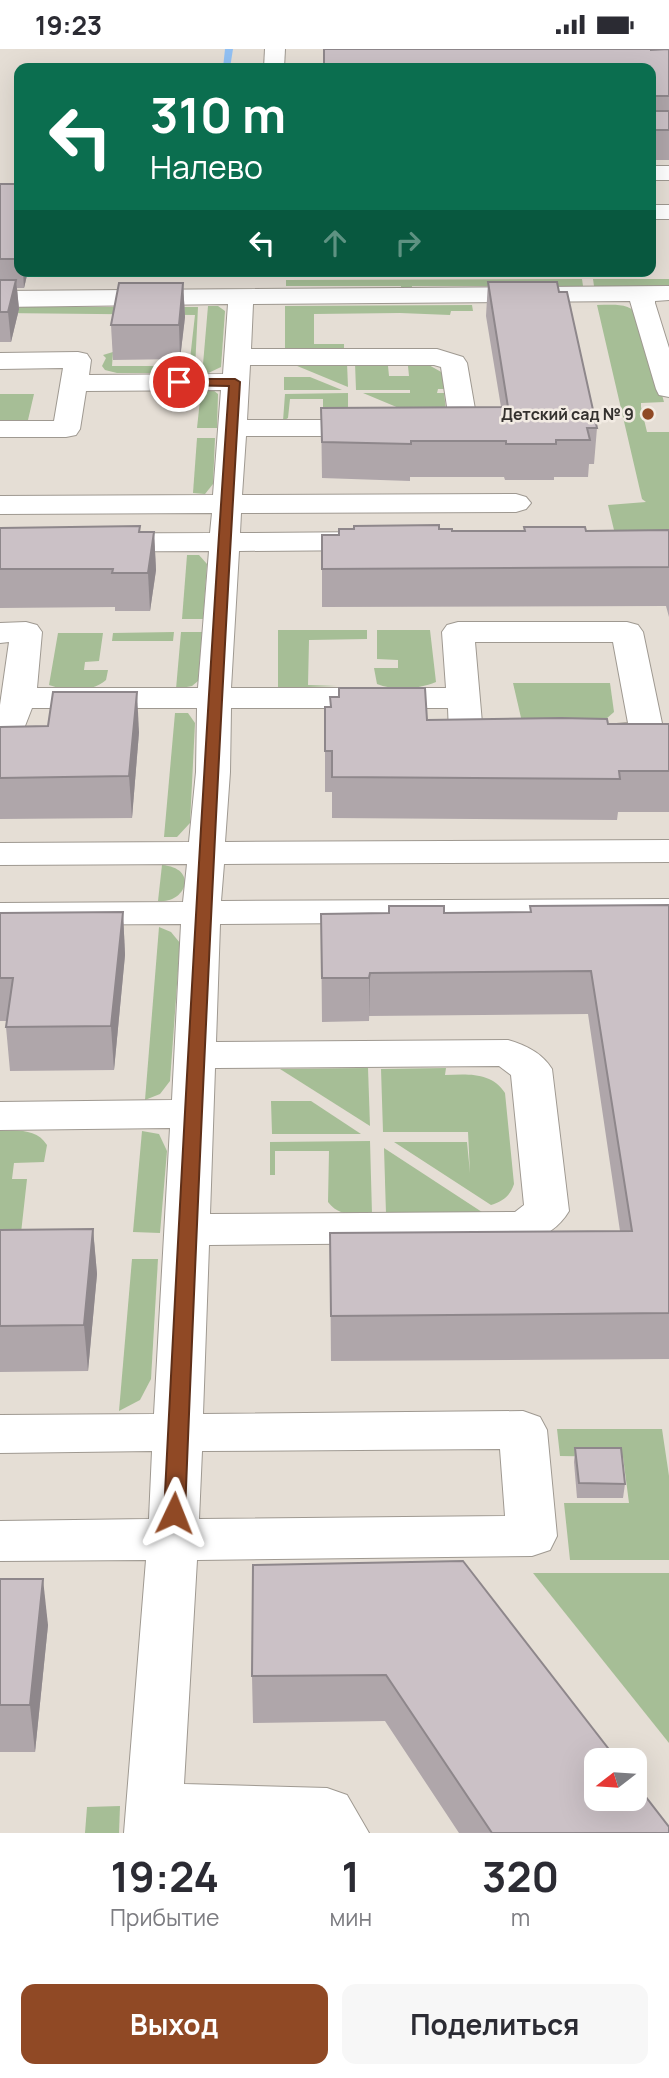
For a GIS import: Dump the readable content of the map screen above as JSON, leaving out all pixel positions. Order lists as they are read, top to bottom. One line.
{"places":["Детский сад № 9"],"north":"left","page":{"status":"19:23","turn":["310 m","Налево"],"eta":["19:24","Прибытие","1","мин","320","m"],"buttons":["Выход","Поделиться"]}}
